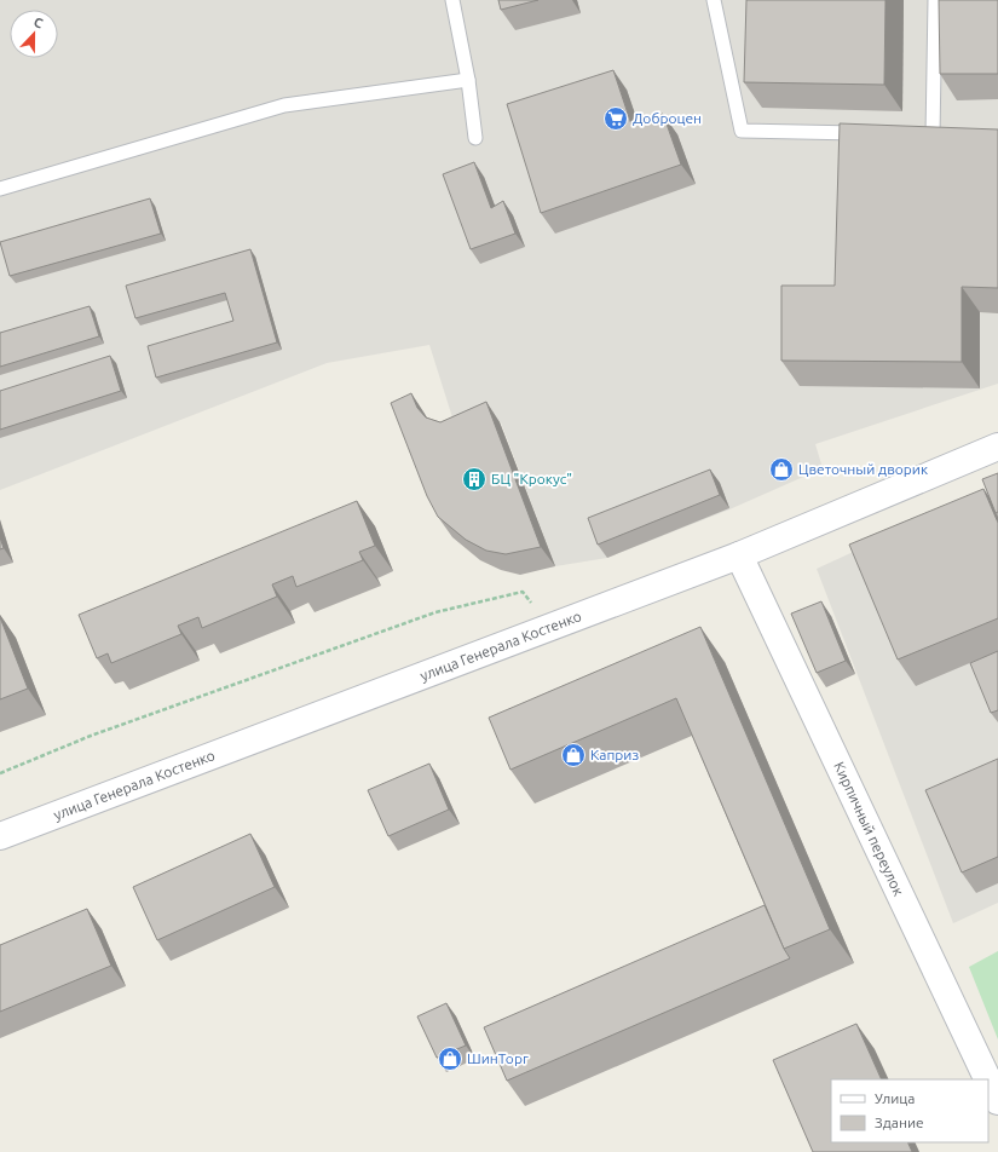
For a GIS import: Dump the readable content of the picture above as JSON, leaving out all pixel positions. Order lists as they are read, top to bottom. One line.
{"streets":{"main road":["улица Генерала Костенко","Кирпичный переулок"]},"crossings":[["улица Генерала Костенко","Кирпичный переулок"]],"places":{"supermarket":["Доброцен"],"shop":["Цветочный дворик","Каприз","ШинТорг"],"building":["БЦ \"Крокус\""]},"legend":["Улица","Здание"],"north":"top"}
